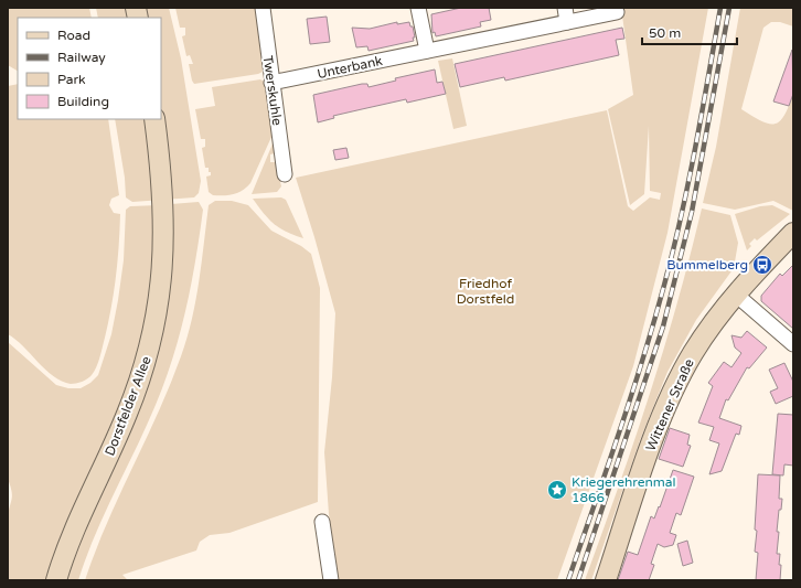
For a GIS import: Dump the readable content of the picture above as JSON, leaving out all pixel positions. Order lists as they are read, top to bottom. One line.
{"streets":{"main road":["Wittener Straße","Dorstfelder Allee"],"street":["Unterbank","Twerskuhle"]},"crossings":[["Unterbank","Twerskuhle"]],"parks":["Friedhof Dorstfeld"],"places":{"bus stop":["Bummelberg"],"place":["Kriegerehrenmal 1866"]},"legend":["Road","Railway","Park","Building"],"scale_bar":"50 m"}
